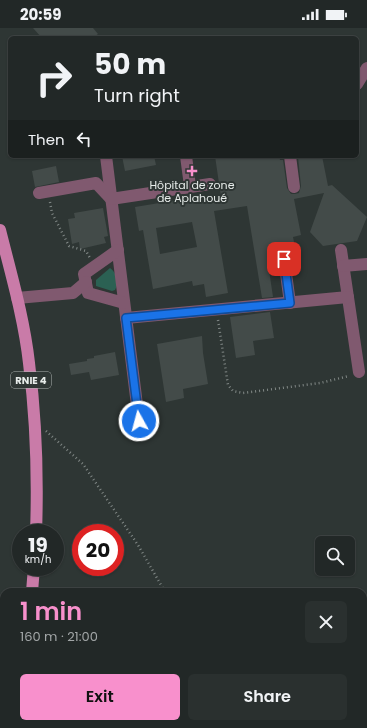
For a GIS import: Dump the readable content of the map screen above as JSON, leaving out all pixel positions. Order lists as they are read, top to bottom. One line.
{"streets":{"main road":["RNIE 4"]},"places":{"health":["Hôpital de zone de Aplahoué"]},"page":{"status":"20:59","turn":["50 m","Turn right"],"then":"Then","speed":"19 km/h","limit":"20","heading":["1 min","160 m · 21:00"],"buttons":["Exit","Share"]}}
